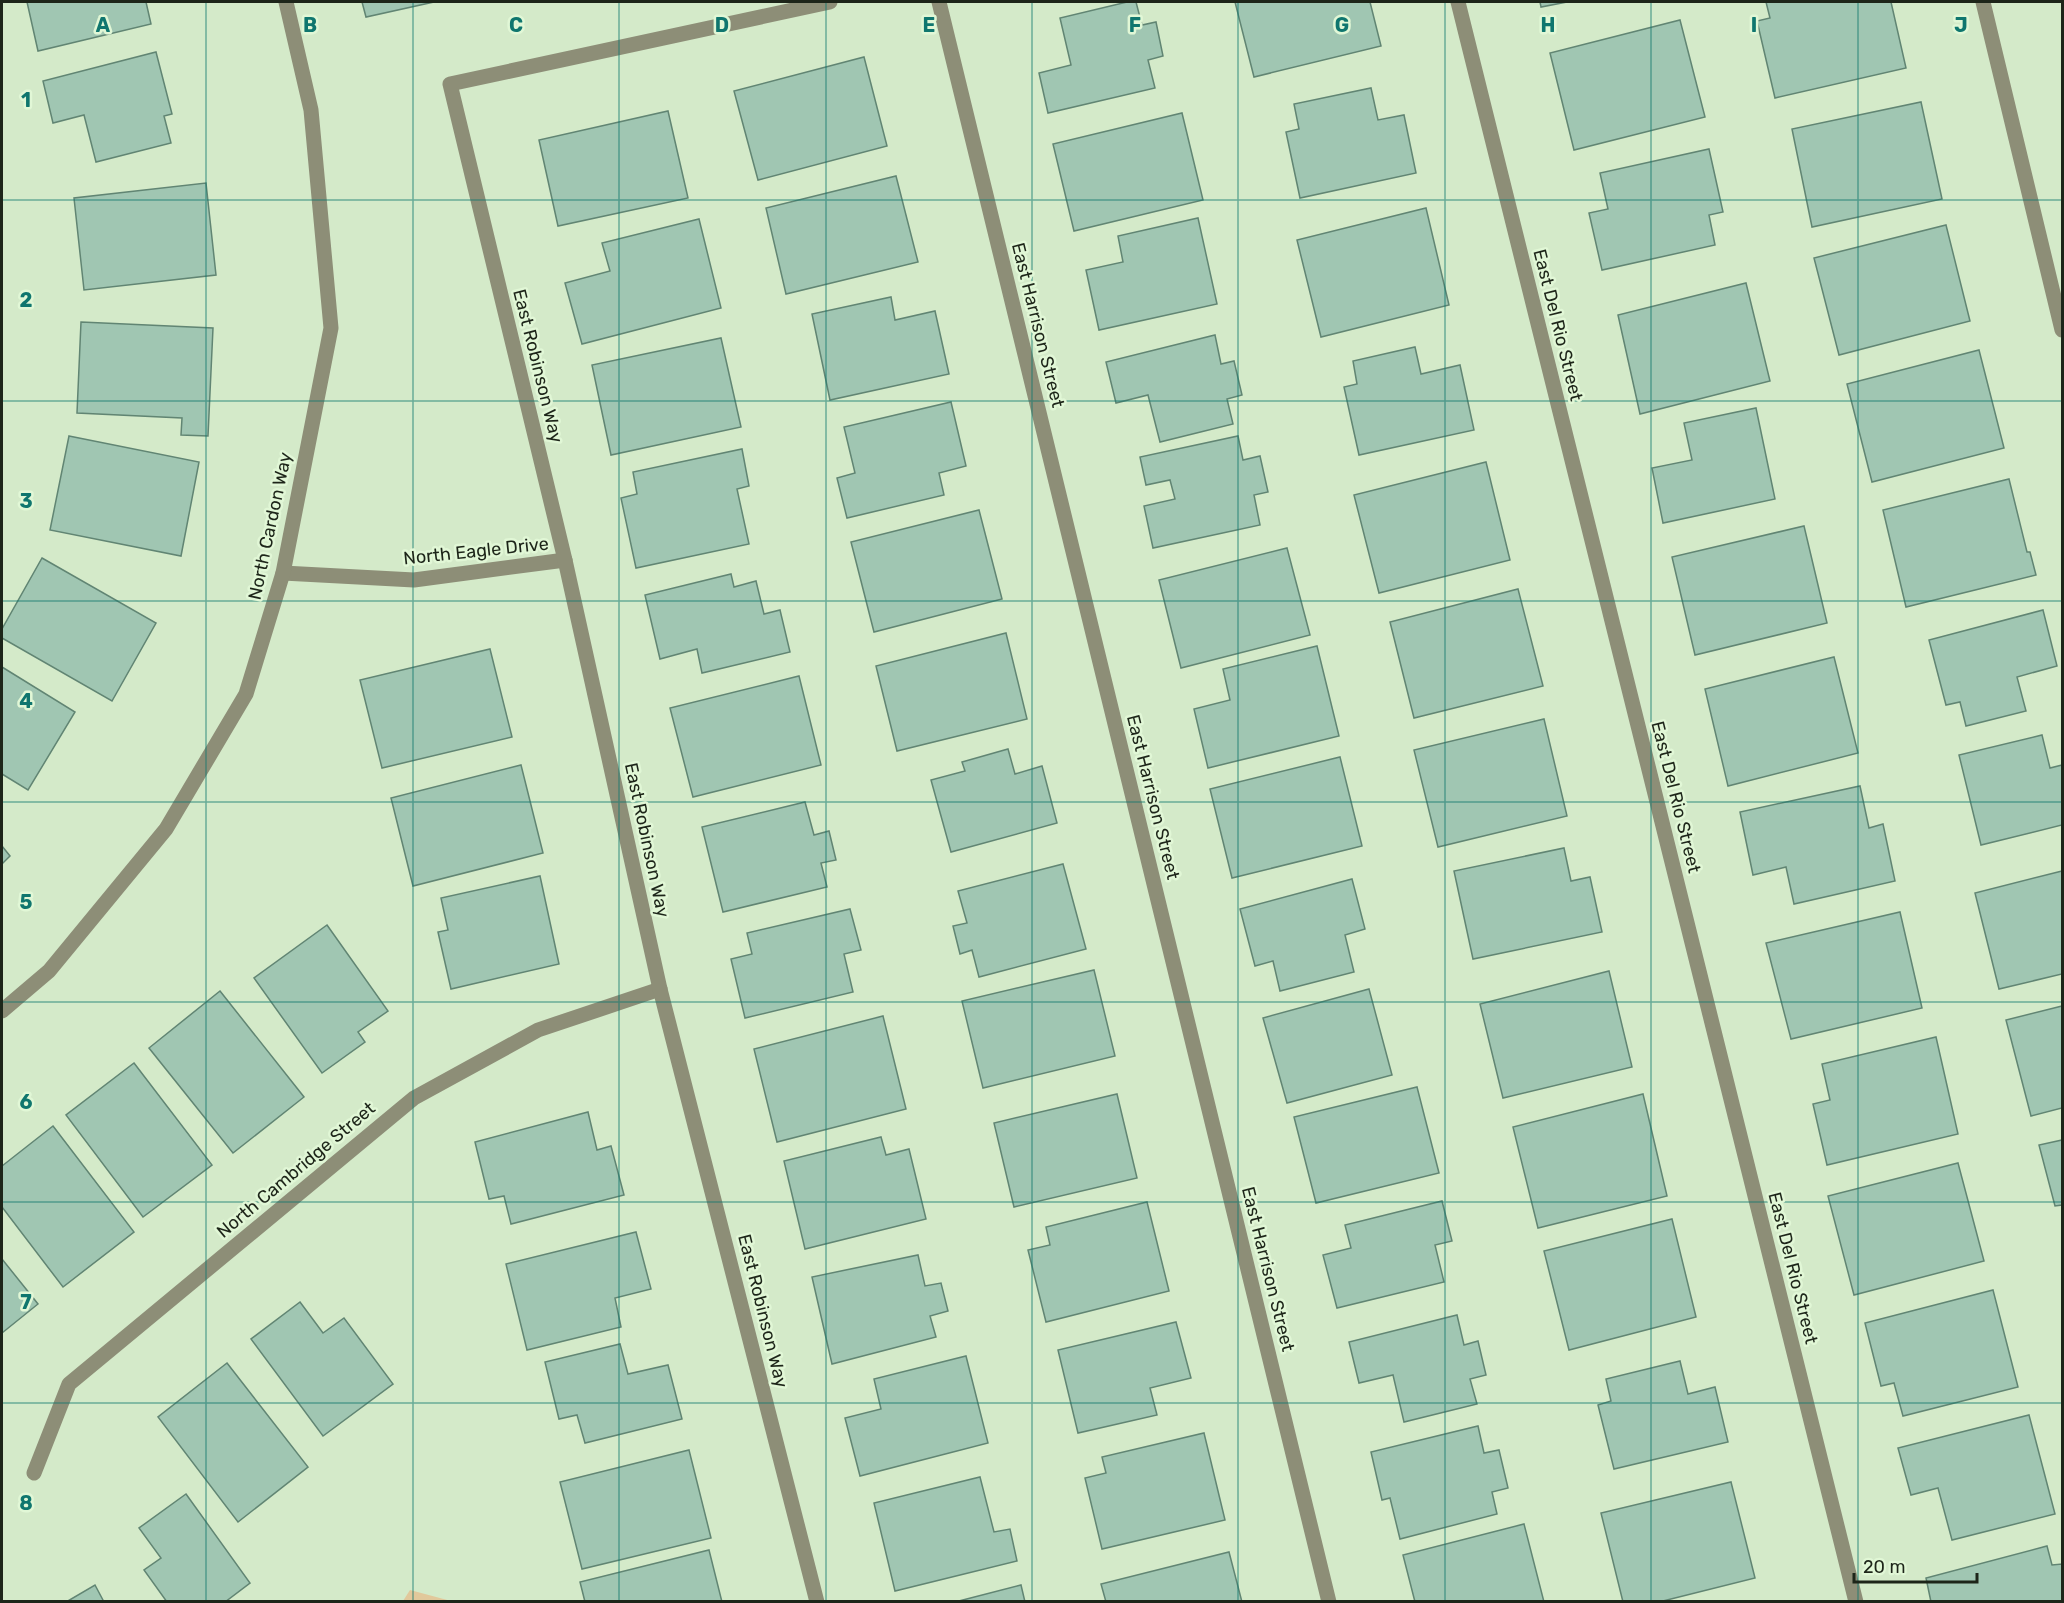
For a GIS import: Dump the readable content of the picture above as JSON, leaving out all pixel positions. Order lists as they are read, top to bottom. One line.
{"streets":{"street":["East Harrison Street","East Del Rio Street","East Robinson Way","North Cardon Way","North Eagle Drive","North Cambridge Street"]},"crossings":[["East Robinson Way","North Eagle Drive"],["East Robinson Way","North Cambridge Street"],["North Cardon Way","North Eagle Drive"]],"scale_bar":"20 m","grid":{"columns":["A","B","C","D","E","F","G","H","I","J"],"rows":["1","2","3","4","5","6","7","8"]}}
